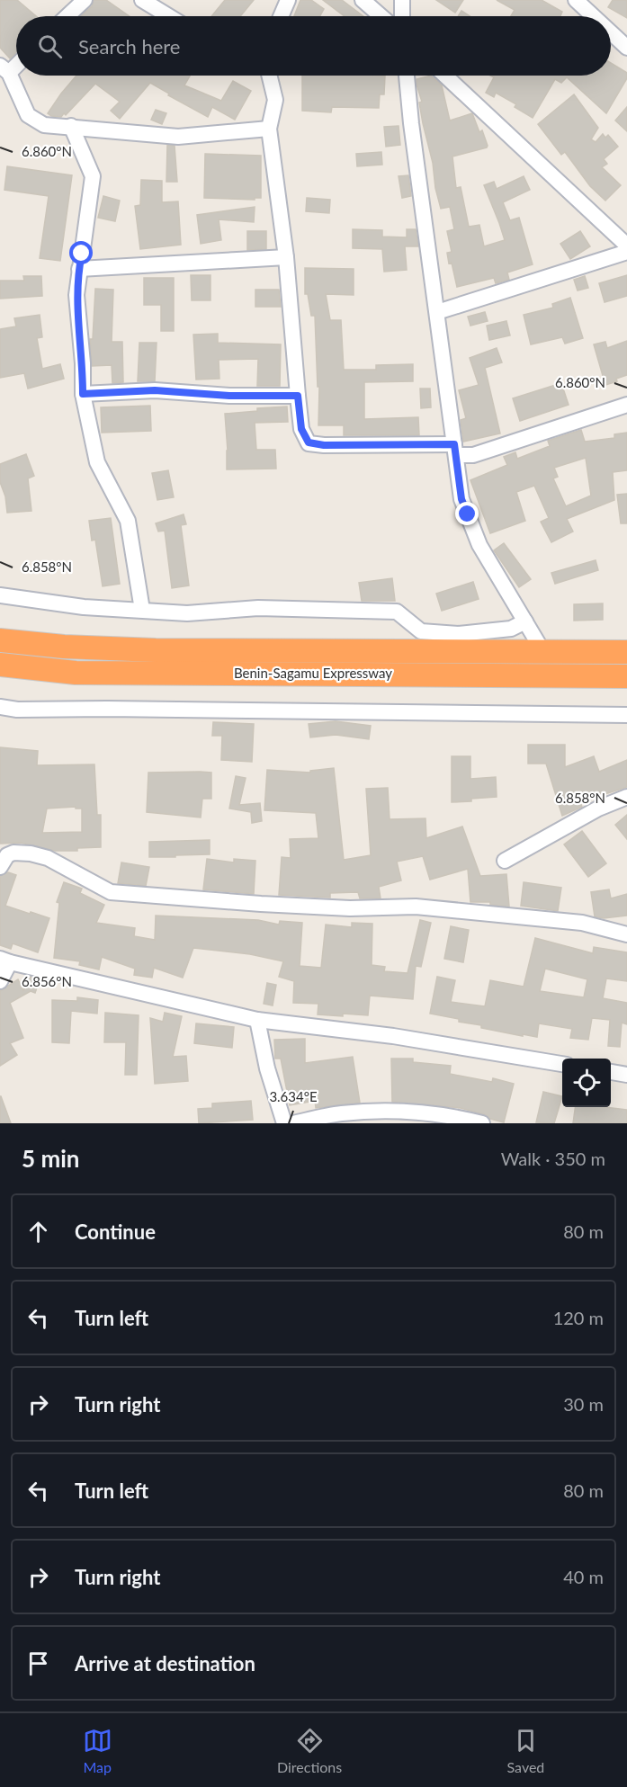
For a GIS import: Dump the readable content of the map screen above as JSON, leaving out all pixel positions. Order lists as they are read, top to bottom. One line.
{"streets":{"highway":["Benin-Sagamu Expressway"]},"page":{"search":"Search here","heading":["5 min","Walk · 350 m"],"list":[["Continue","80 m"],["Turn left","120 m"],["Turn right","30 m"],["Turn left","80 m"],["Turn right","40 m"],"Arrive at destination"],"nav":["Map","Directions","Saved"]},"coordinates":["6.860°N","6.858°N","6.856°N","3.634°E"]}
